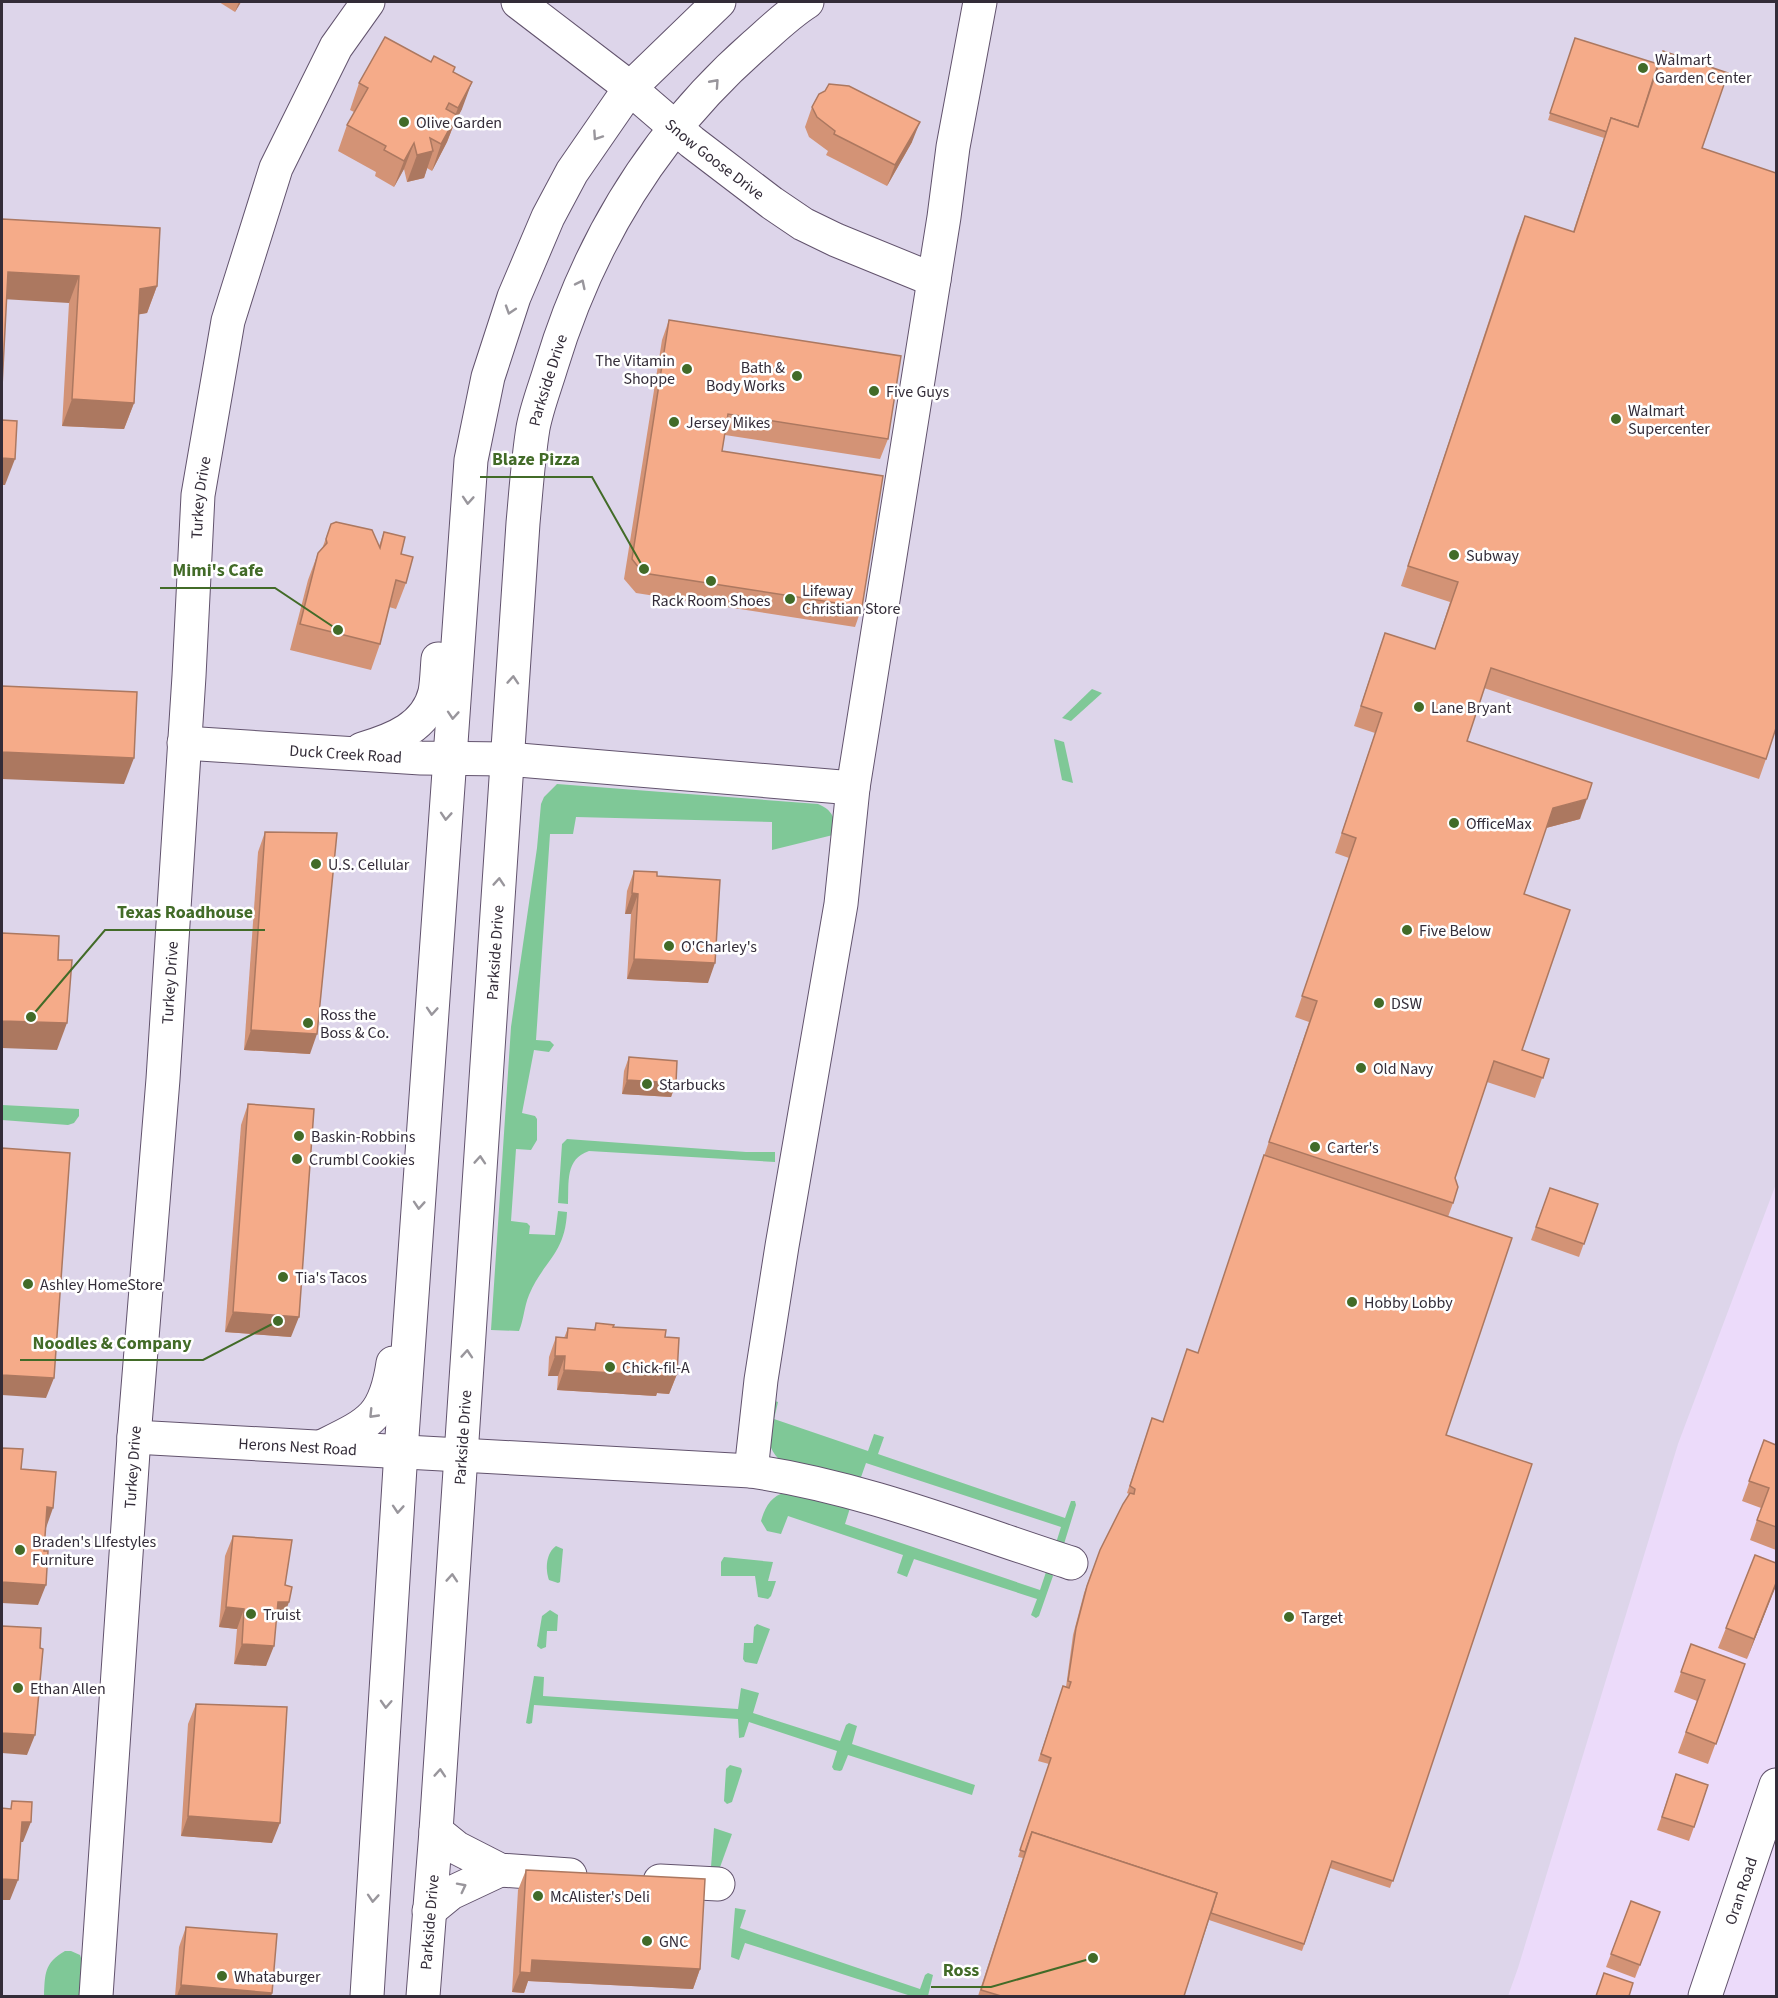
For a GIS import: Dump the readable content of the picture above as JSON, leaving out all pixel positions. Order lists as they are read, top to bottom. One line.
{"streets":{"street":["Snow Goose Drive","Parkside Drive","Turkey Drive","Duck Creek Road","Herons Nest Road","Oran Road"]},"crossings":[["Snow Goose Drive","Parkside Drive"],["Parkside Drive","Duck Creek Road"],["Parkside Drive","Herons Nest Road"],["Turkey Drive","Duck Creek Road"],["Turkey Drive","Herons Nest Road"]],"places":["Walmart Garden Center","Olive Garden","The Vitamin Shoppe","Bath & Body Works","Five Guys","Walmart Supercenter","Jersey Mikes","Subway","Blaze Pizza","Rack Room Shoes","Lifeway Christian Store","Mimi's Cafe","Lane Bryant","OfficeMax","U.S. Cellular","Five Below","O'Charley's","DSW","Texas Roadhouse","Ross the Boss & Co.","Old Navy","Starbucks","Baskin-Robbins","Carter's","Crumbl Cookies","Tia's Tacos","Ashley HomeStore","Hobby Lobby","Noodles & Company","Chick-fil-A","Braden's LIfestyles Furniture","Truist","Target","Ethan Allen","McAlister's Deli","GNC","Ross","Whataburger"]}
